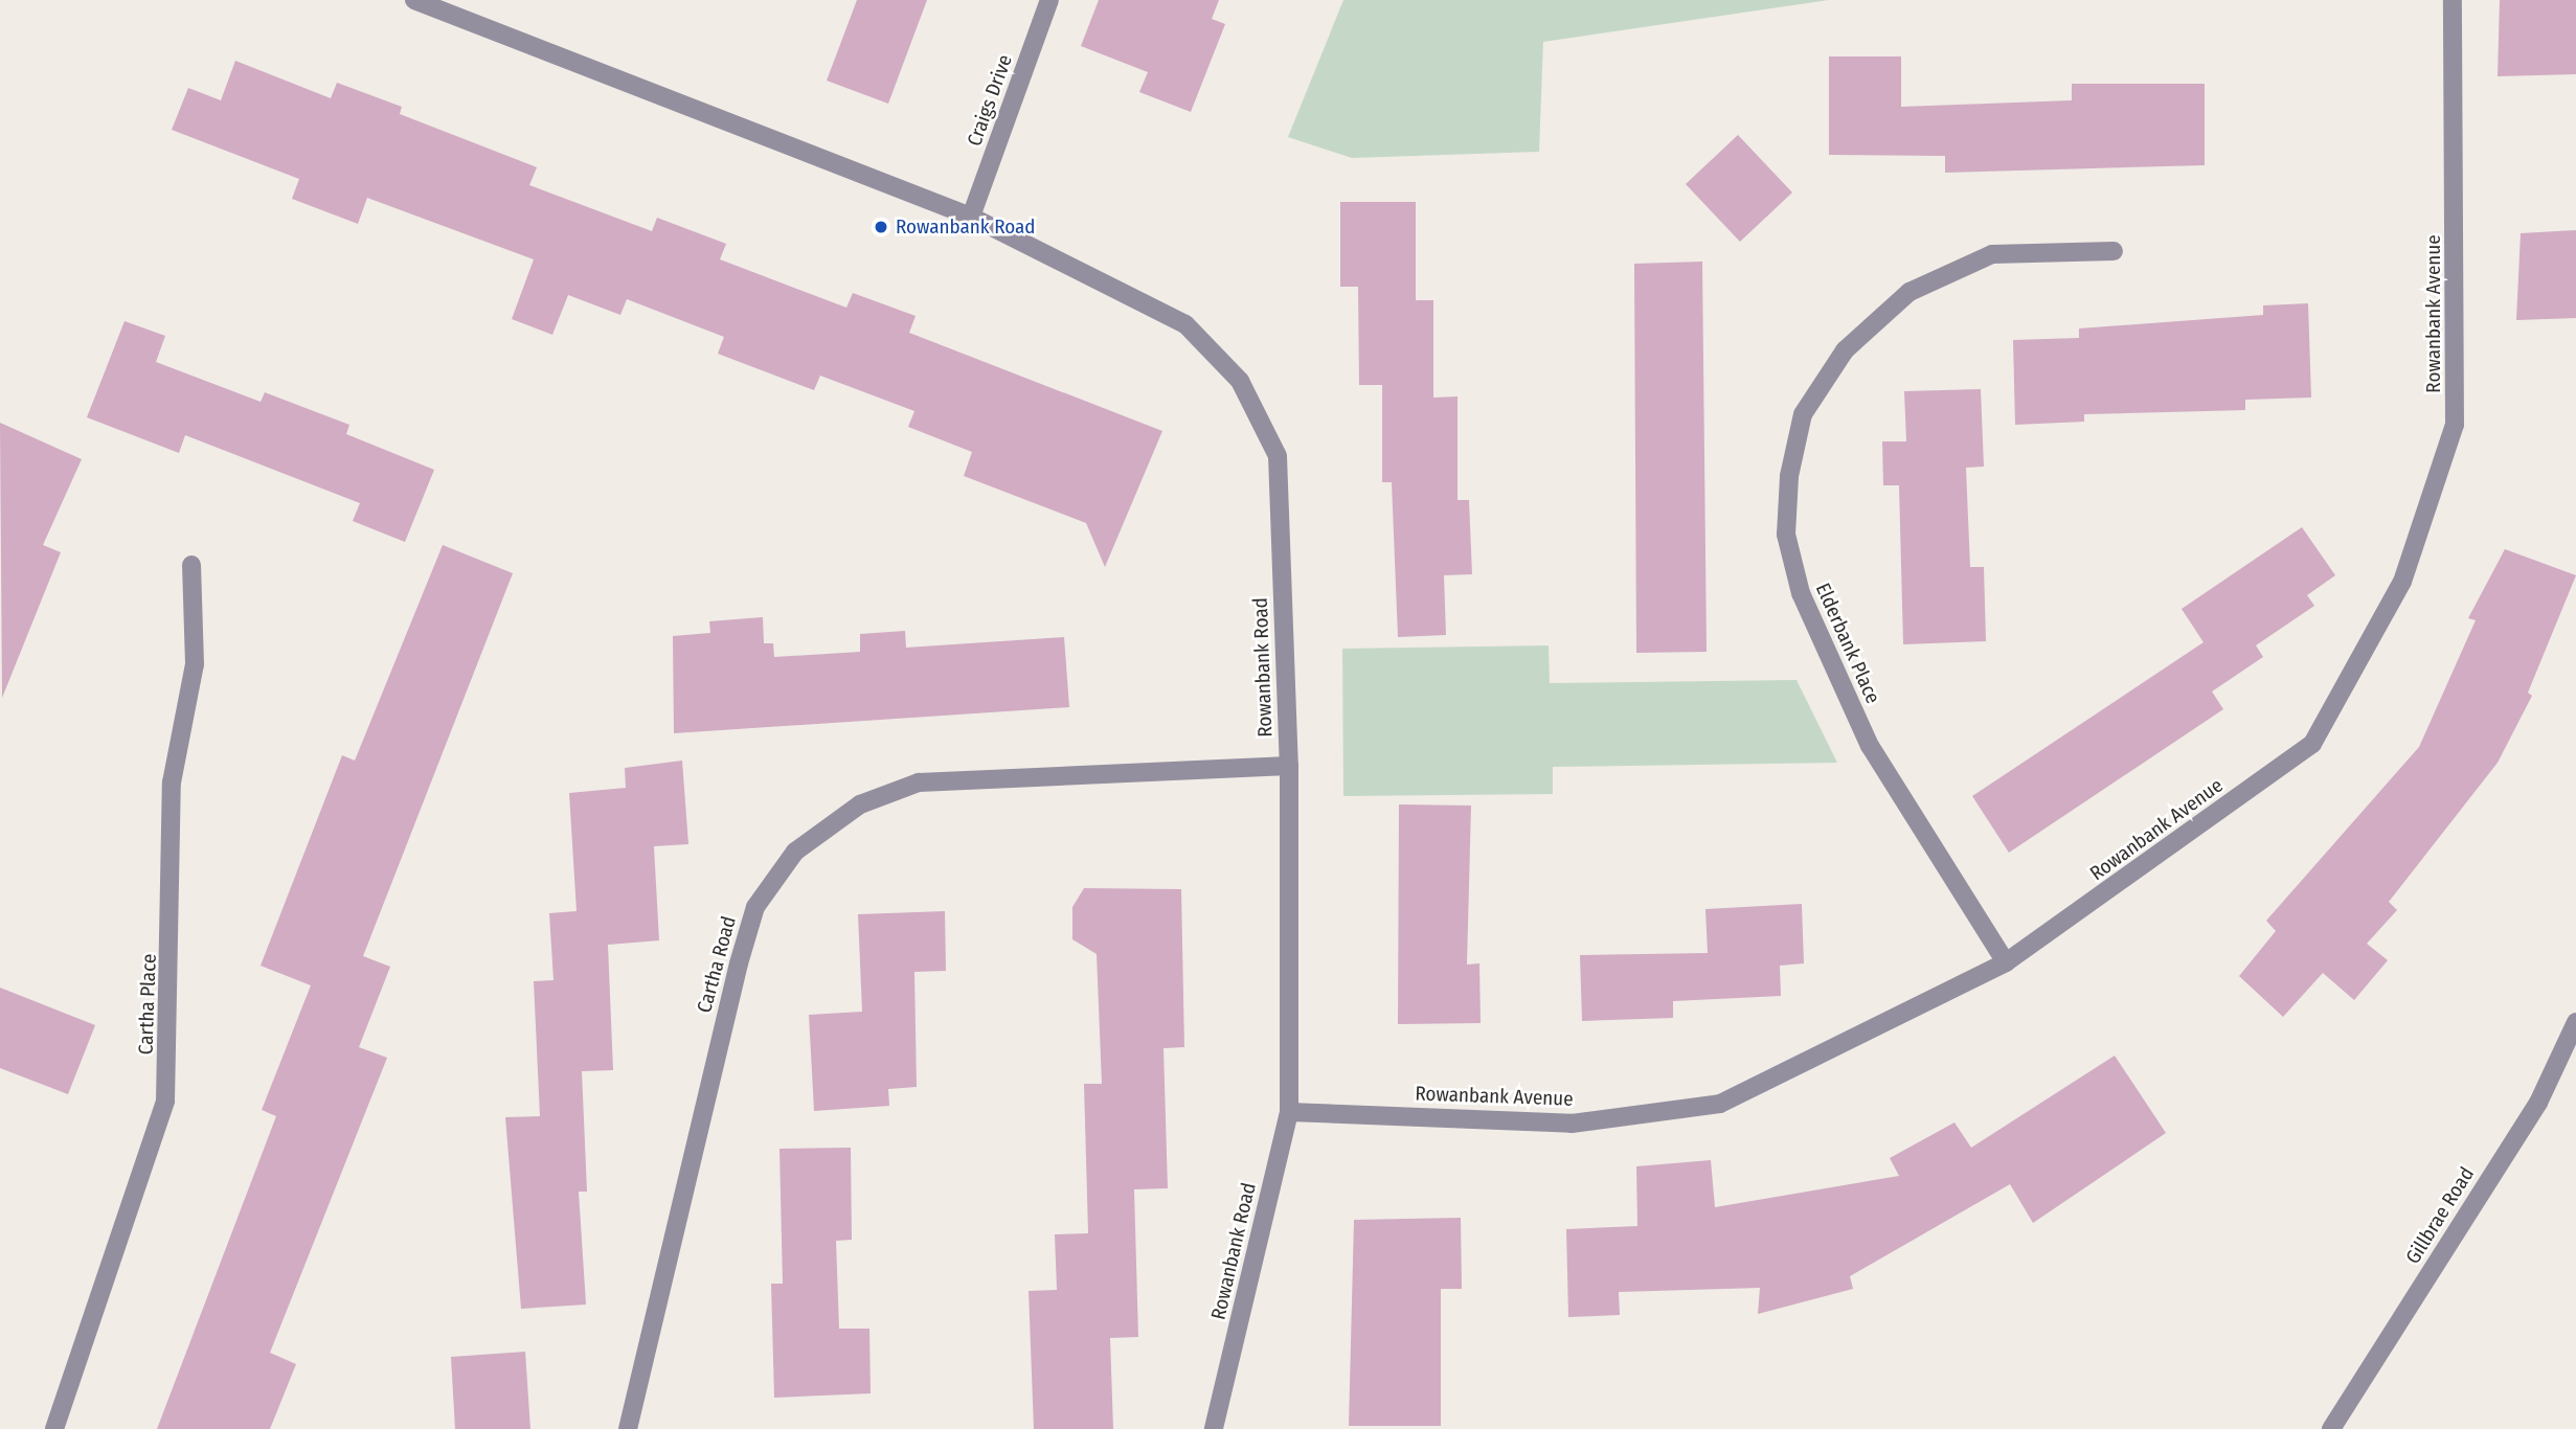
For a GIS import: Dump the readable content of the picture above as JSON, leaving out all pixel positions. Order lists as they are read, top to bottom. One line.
{"streets":{"street":["Craigs Drive","Rowanbank Avenue","Elderbank Place","Rowanbank Road","Cartha Road","Cartha Place","Gillbrae Road"]},"crossings":[["Craigs Drive","Rowanbank Road"],["Rowanbank Avenue","Elderbank Place"],["Rowanbank Avenue","Rowanbank Road"],["Rowanbank Road","Cartha Road"]],"places":["Rowanbank Road"]}
